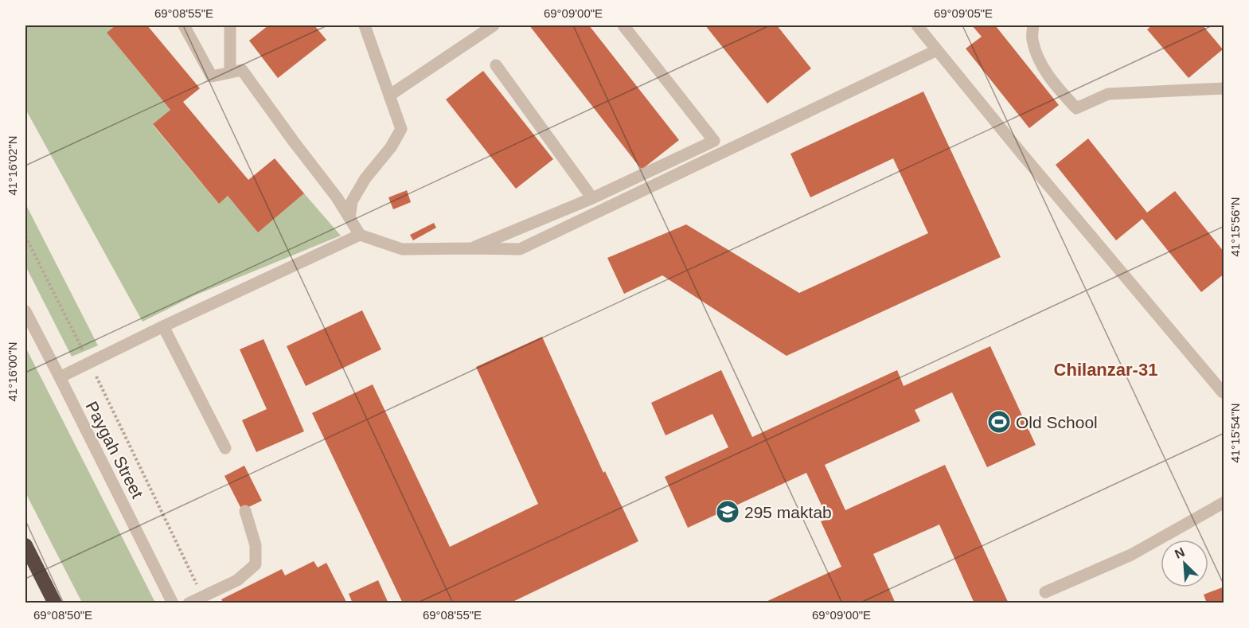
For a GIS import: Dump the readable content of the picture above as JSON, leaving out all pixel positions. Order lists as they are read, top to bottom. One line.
{"streets":{"street":["Paygah Street"]},"districts":["Chilanzar-31"],"places":{"sports":["Old School"],"school or university":["295 maktab"]},"north":"top left","coordinates":["69°08'55\"E","69°09'00\"E","69°09'05\"E","41°16'02\"N","41°15'56\"N","41°16'00\"N","41°15'54\"N","69°08'50\"E"]}
